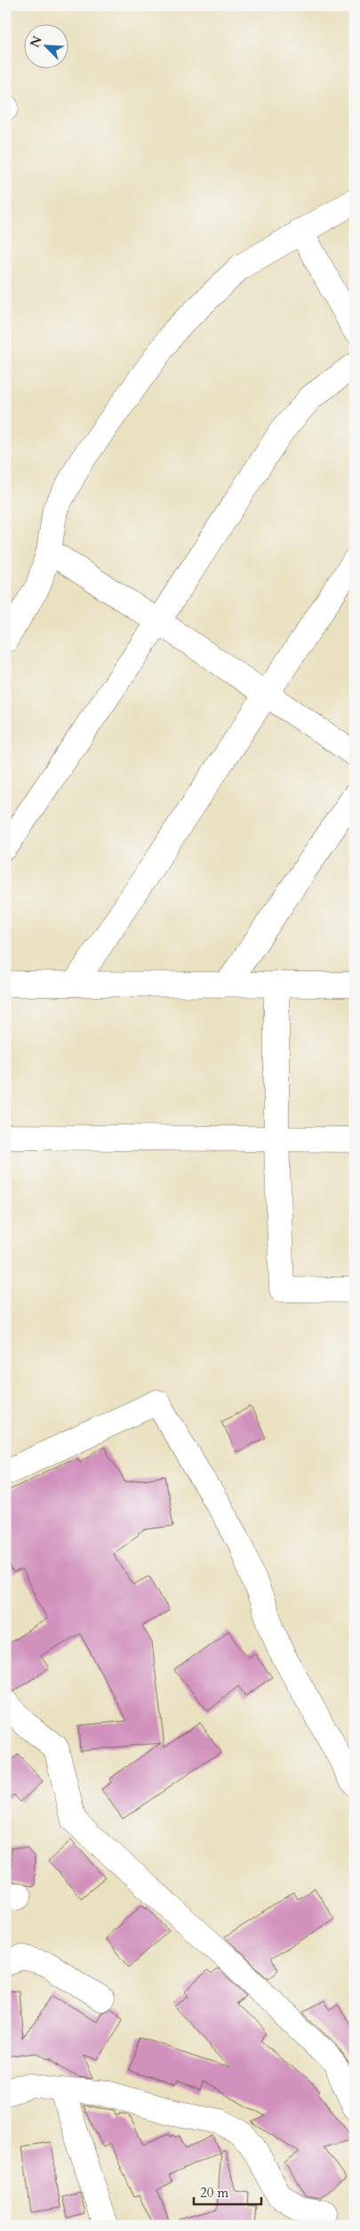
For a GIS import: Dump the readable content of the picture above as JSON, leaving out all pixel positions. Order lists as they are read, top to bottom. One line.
{"scale_bar":"20 m","north":"top left"}
